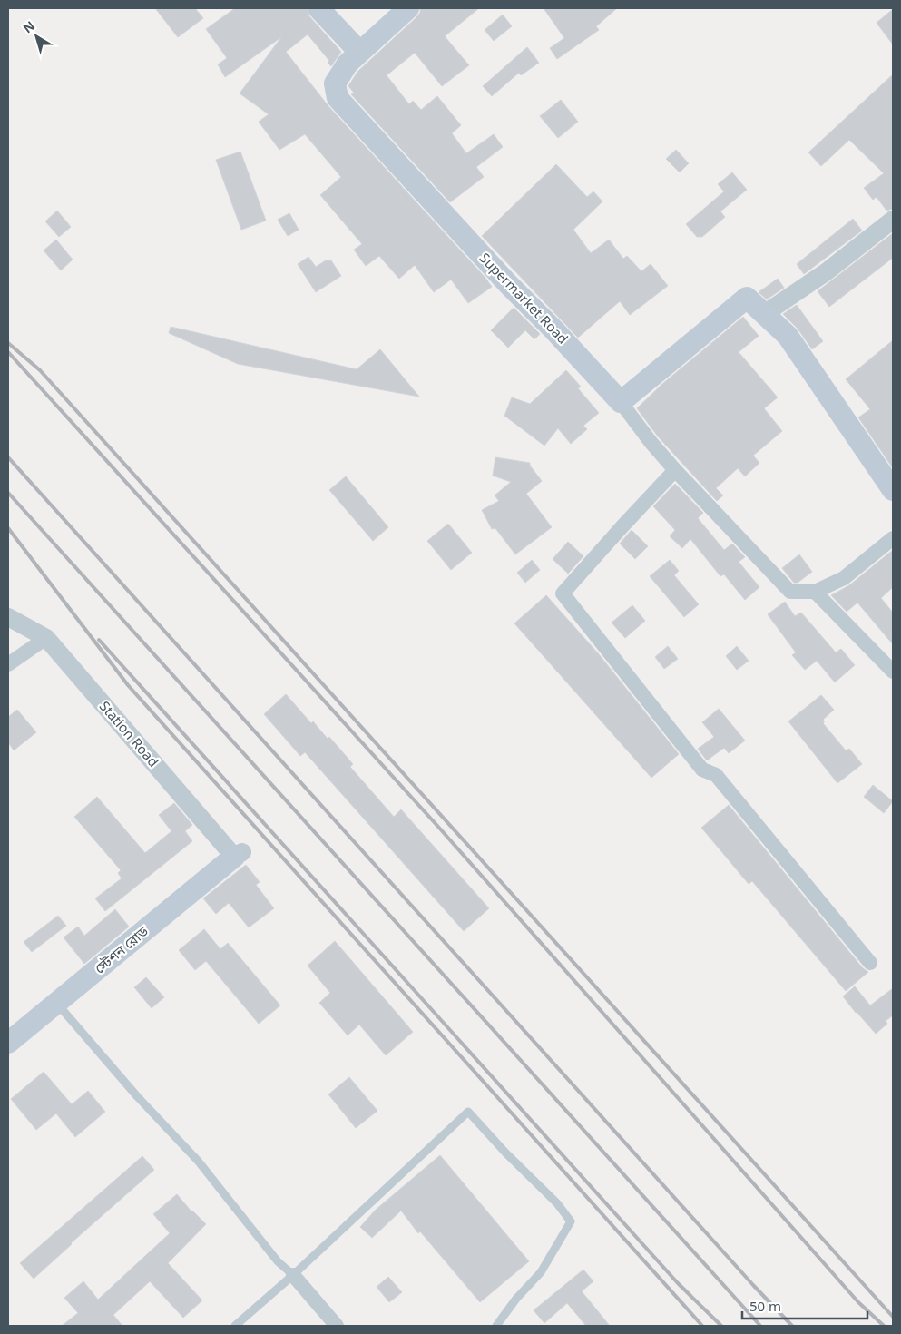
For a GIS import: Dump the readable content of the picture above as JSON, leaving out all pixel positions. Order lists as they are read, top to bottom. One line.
{"streets":{"main road":["Supermarket Road","স্টেশন রোড"],"street":["Station Road"]},"crossings":[["Station Road","স্টেশন রোড"]],"scale_bar":"50 m","north":"top left"}
